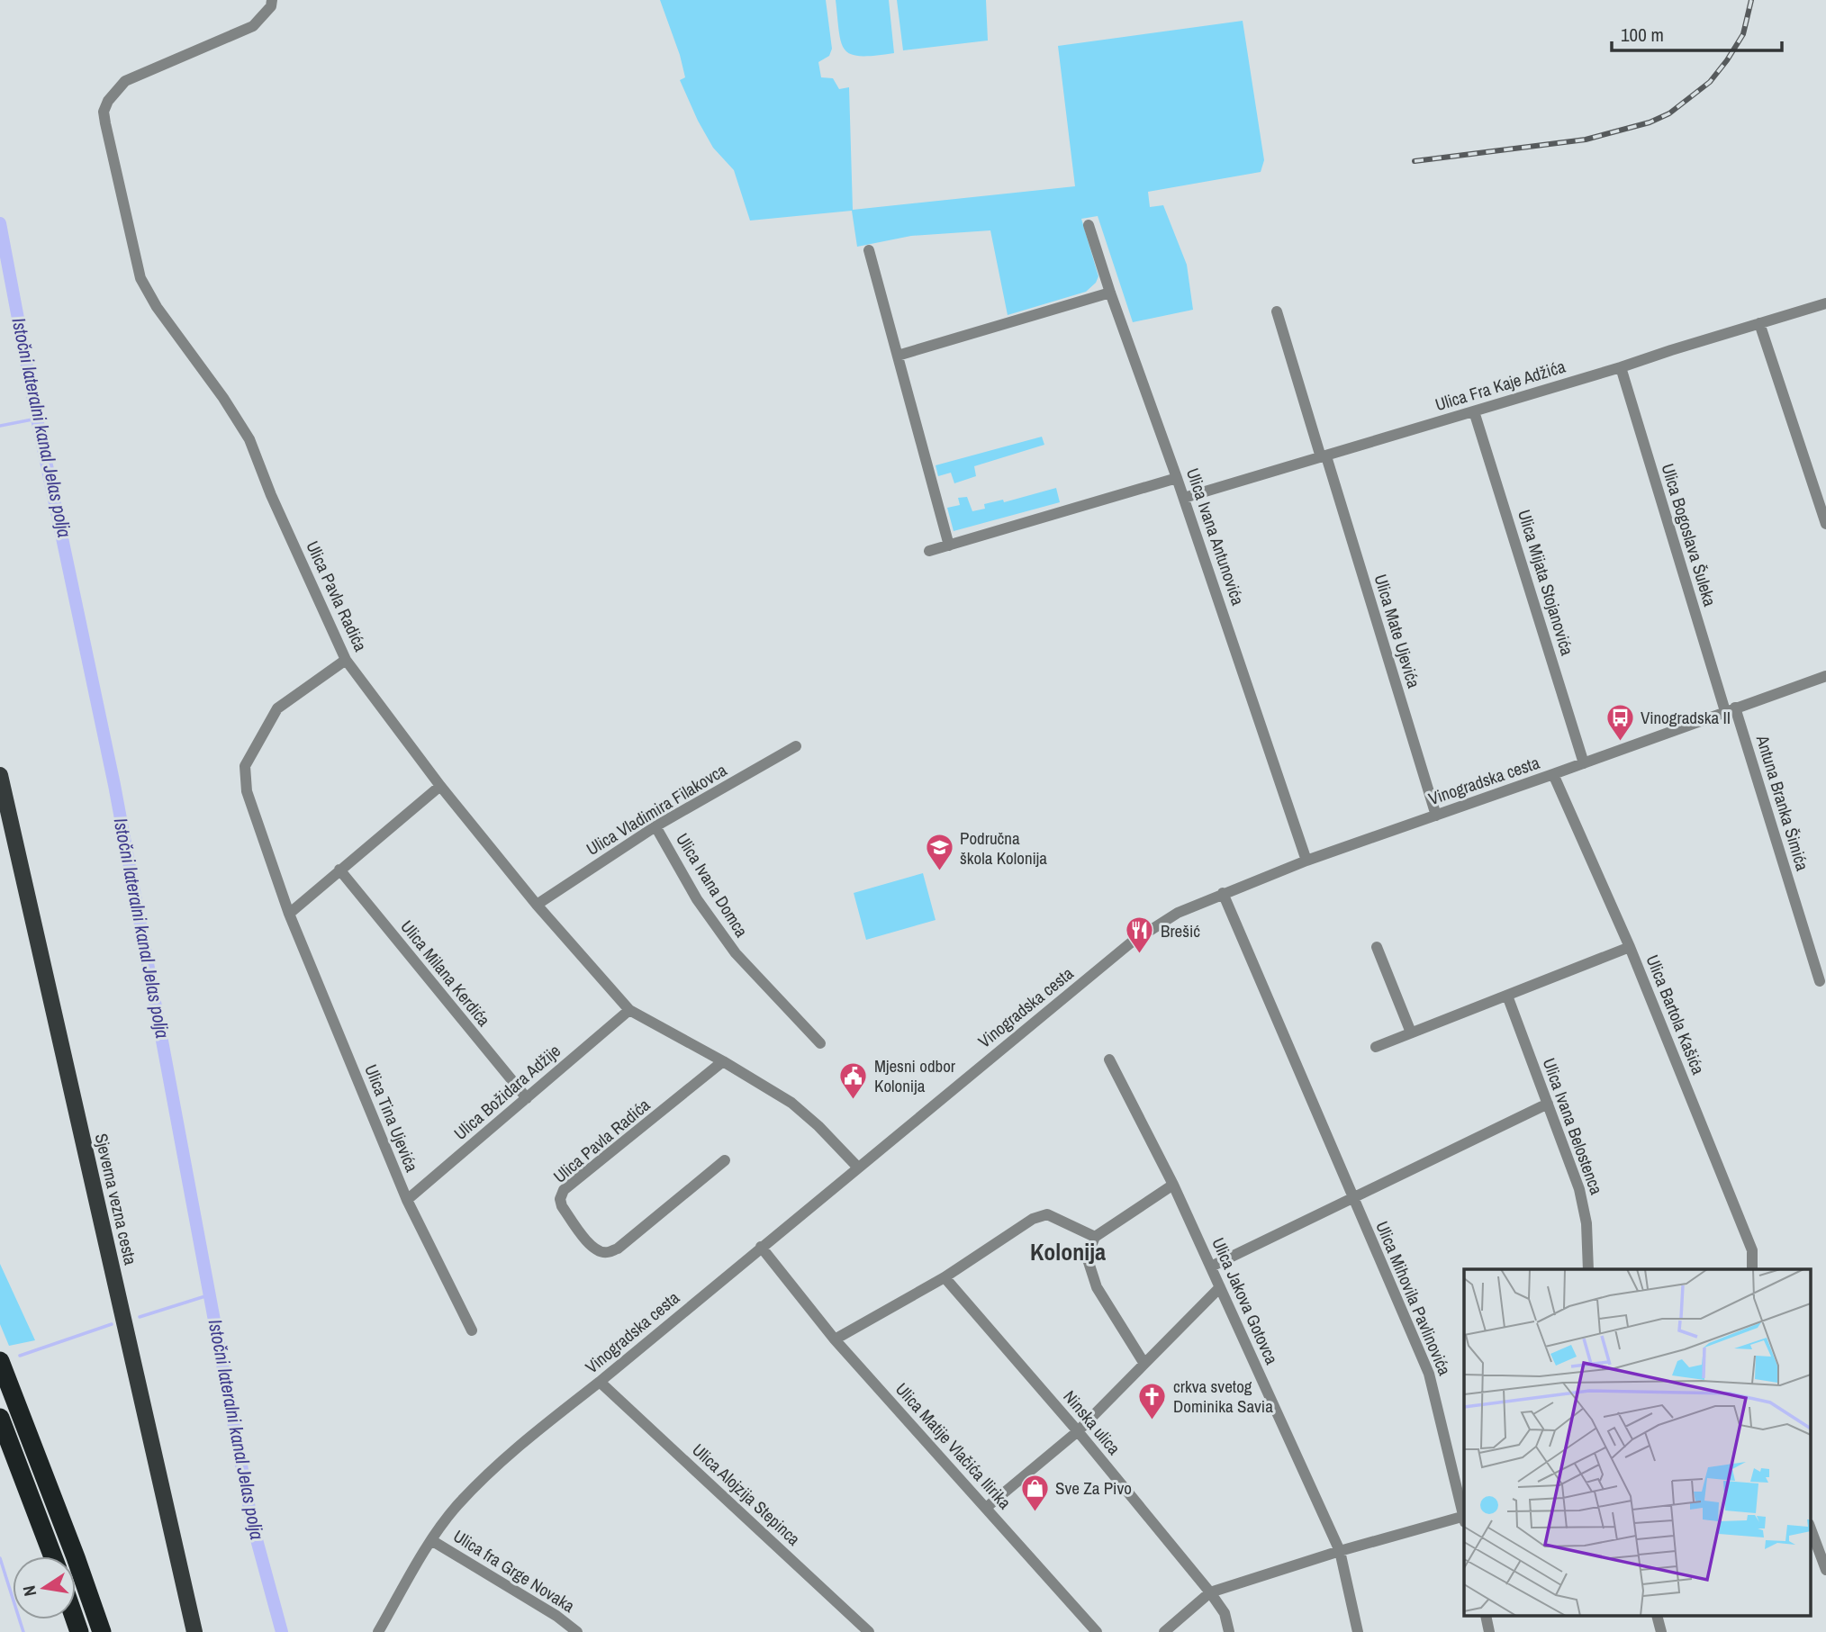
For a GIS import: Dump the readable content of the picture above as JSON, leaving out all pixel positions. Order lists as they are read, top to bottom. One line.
{"streets":{"main road":["Sjeverna vezna cesta"],"street":["Ulica Fra Kaje Adžića","Ulica Bogoslava Šuleka","Ulica Ivana Antunovića","Ulica Mijata Stojanovića","Ulica Pavla Radića","Ulica Mate Ujevića","Vinogradska cesta","Antuna Branka Šimića","Ulica Vladimira Filakovca","Ulica Ivana Domca","Ulica Milana Kerdića","Ulica Bartola Kašića","Ulica Božidara Adžije","Ulica Tina Ujevića","Ulica Ivana Belostenca","Ulica Mihovila Pavlinovića","Ulica Jakova Gotovca","Ninska ulica","Ulica Matije Vlačića Ilirika","Ulica Alojzija Stepinca","Ulica fra Grge Novaka"]},"crossings":[["Ulica Fra Kaje Adžića","Ulica Bogoslava Šuleka"],["Ulica Fra Kaje Adžića","Ulica Ivana Antunovića"],["Ulica Fra Kaje Adžića","Ulica Mijata Stojanovića"],["Ulica Fra Kaje Adžića","Ulica Mate Ujevića"],["Ulica Bogoslava Šuleka","Vinogradska cesta"],["Ulica Bogoslava Šuleka","Antuna Branka Šimića"],["Ulica Ivana Antunovića","Vinogradska cesta"],["Ulica Mijata Stojanovića","Vinogradska cesta"],["Ulica Pavla Radića","Vinogradska cesta"],["Ulica Pavla Radića","Ulica Vladimira Filakovca"],["Ulica Pavla Radića","Ulica Božidara Adžije"],["Ulica Pavla Radića","Ulica Tina Ujevića"],["Ulica Mate Ujevića","Vinogradska cesta"],["Vinogradska cesta","Antuna Branka Šimića"],["Vinogradska cesta","Ulica Bartola Kašića"],["Vinogradska cesta","Ulica Mihovila Pavlinovića"],["Vinogradska cesta","Ulica Matije Vlačića Ilirika"],["Vinogradska cesta","Ulica Alojzija Stepinca"],["Vinogradska cesta","Ulica fra Grge Novaka"],["Ulica Vladimira Filakovca","Ulica Ivana Domca"],["Ulica Milana Kerdića","Ulica Božidara Adžije"],["Ulica Božidara Adžije","Ulica Tina Ujevića"]],"districts":["Kolonija"],"water":["Istočni lateralni kanal Jelas polja"],"places":{"bus stop":["Vinogradska II"],"school or university":["Područna škola Kolonija"],"restaurant":["Brešić"],"public building":["Mjesni odbor Kolonija"],"church":["crkva svetog Dominika Savia"],"shop":["Sve Za Pivo"]},"scale_bar":"100 m","north":"left"}
